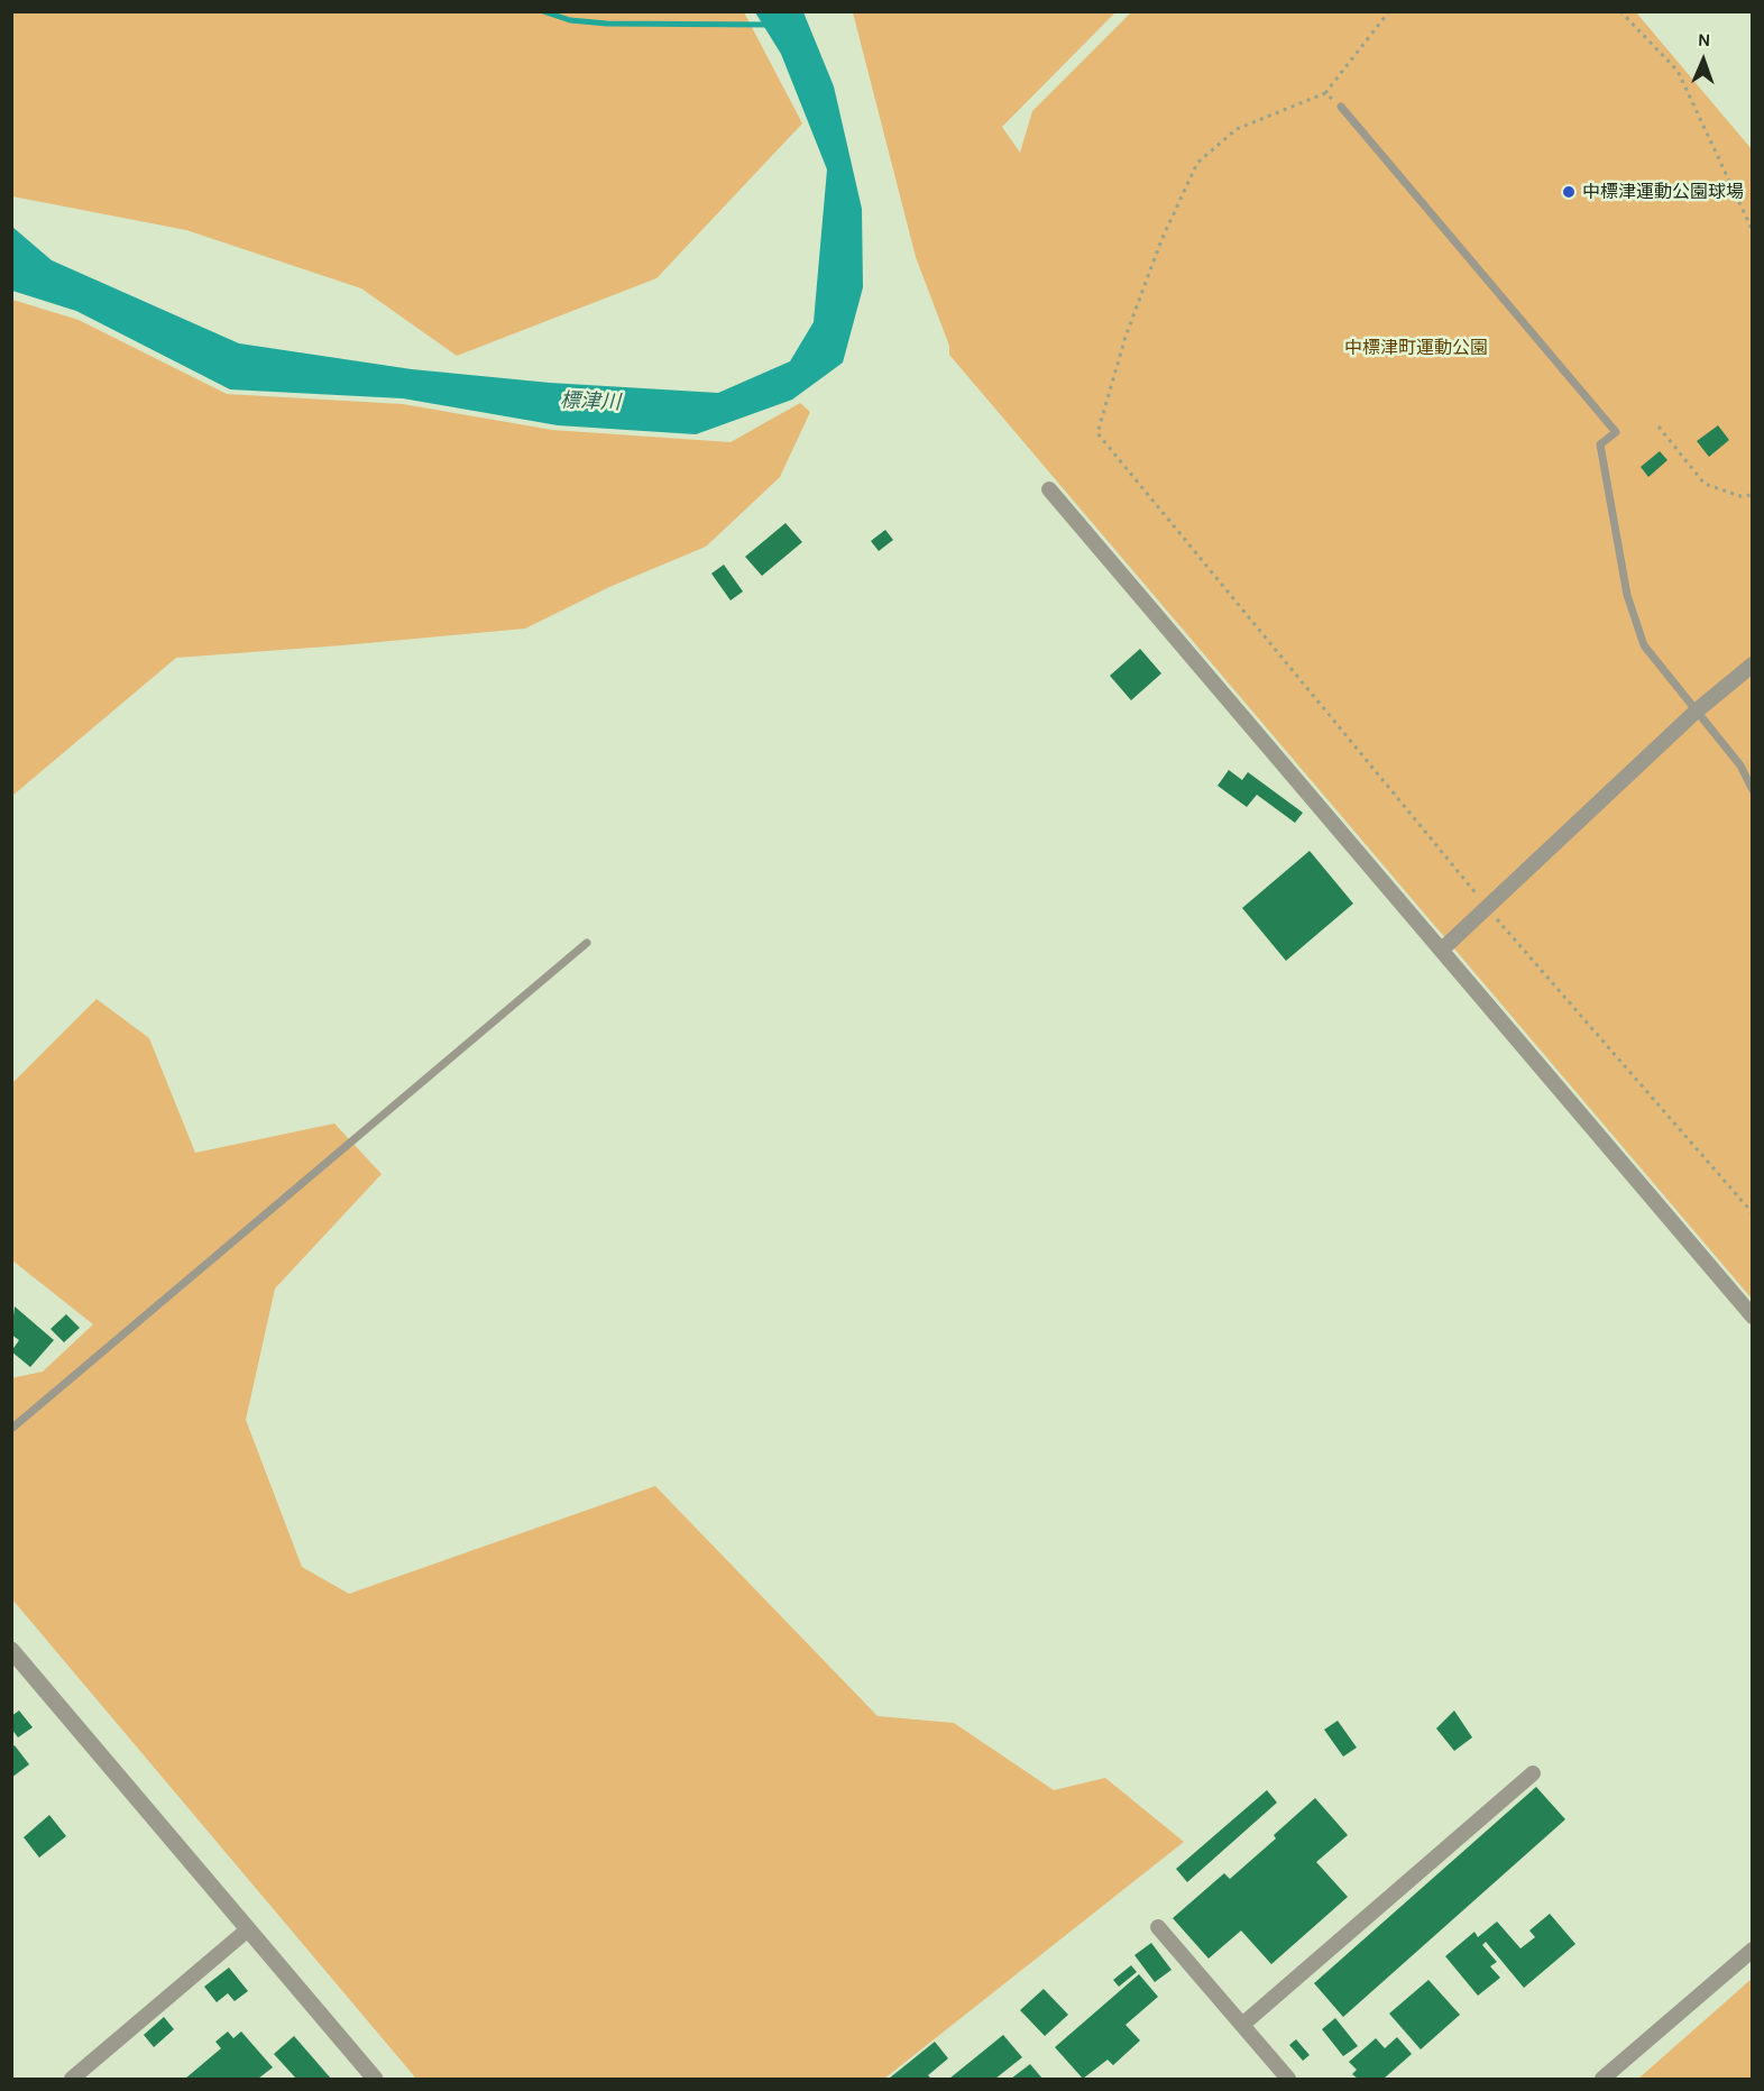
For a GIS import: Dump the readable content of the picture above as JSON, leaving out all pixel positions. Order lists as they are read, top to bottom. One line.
{"water":["標津川"],"parks":["中標津町運動公園"],"places":["中標津運動公園球場"],"north":"top"}
